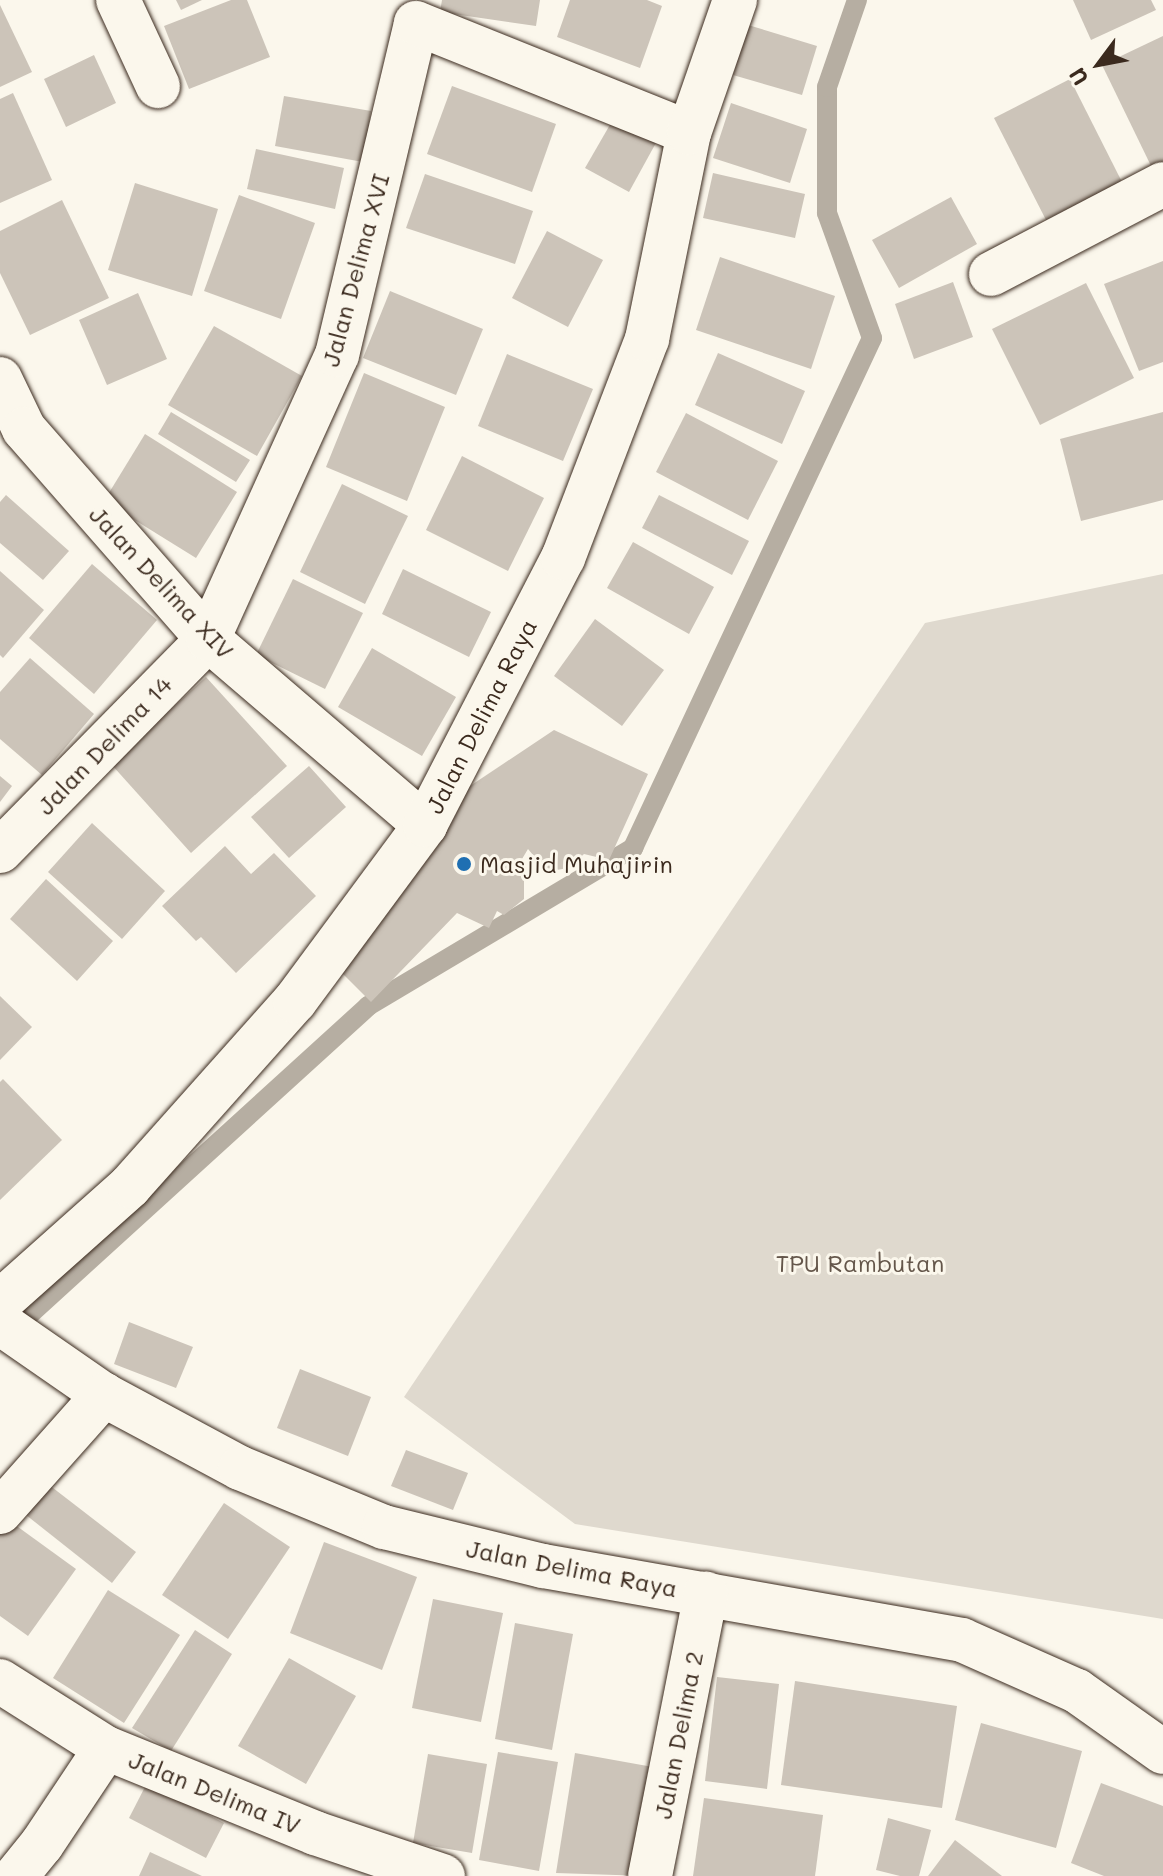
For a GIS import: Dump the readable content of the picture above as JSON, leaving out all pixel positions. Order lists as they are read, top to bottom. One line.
{"streets":{"street":["Jalan Delima XVI","Jalan Delima XIV","Jalan Delima Raya","Jalan Delima 14","Jalan Delima 2","Jalan Delima IV"]},"crossings":[["Jalan Delima XVI","Jalan Delima XIV"],["Jalan Delima XVI","Jalan Delima Raya"],["Jalan Delima XVI","Jalan Delima 14"],["Jalan Delima XIV","Jalan Delima Raya"],["Jalan Delima XIV","Jalan Delima 14"],["Jalan Delima Raya","Jalan Delima 2"]],"parks":["TPU Rambutan"],"places":["Masjid Muhajirin"],"north":"bottom left"}
